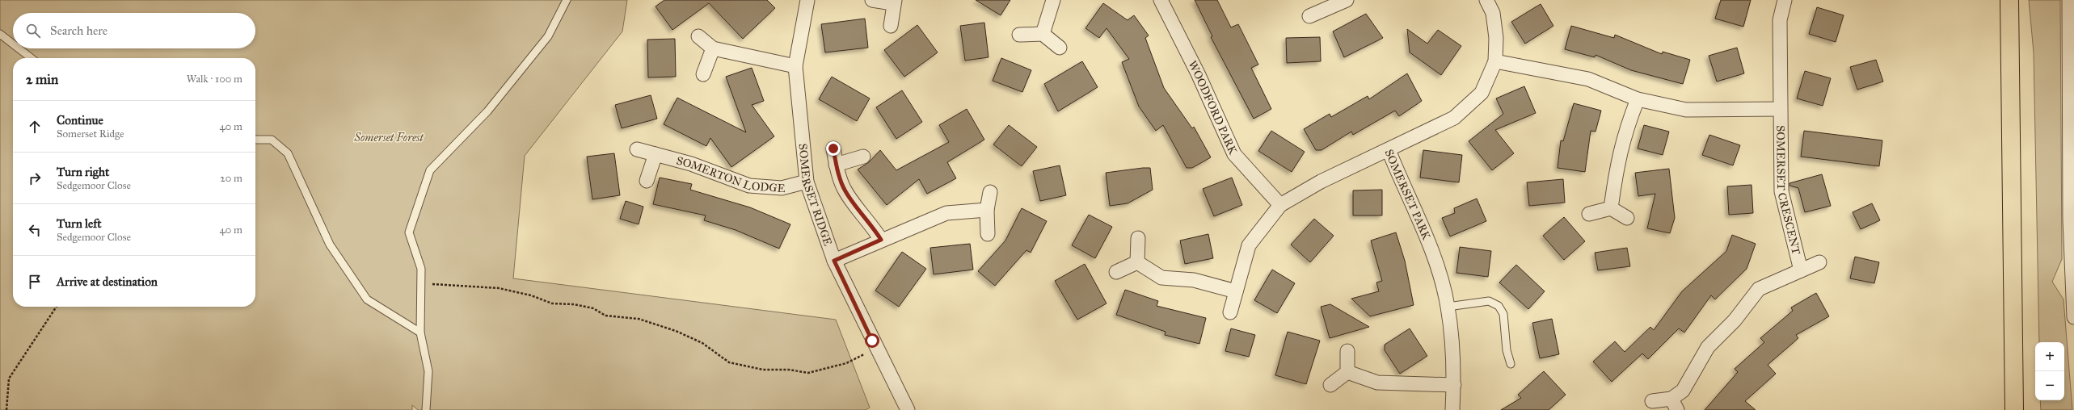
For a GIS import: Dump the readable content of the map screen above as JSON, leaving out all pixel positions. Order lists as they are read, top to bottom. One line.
{"streets":{"street":["WOODFORD PARK","SOMERTON LODGE","SOMERSET CRESCENT","SOMERSET RIDGE","SOMERSET PARK"]},"crossings":[["SOMERTON LODGE","SOMERSET RIDGE"],["SOMERSET CRESCENT","SOMERSET PARK"]],"parks":["Somerset Forest"],"page":{"search":"Search here","heading":["2 min","Walk · 100 m"],"list":[["Continue","Somerset Ridge","40 m"],["Turn right","Sedgemoor Close","20 m"],["Turn left","Sedgemoor Close","40 m"],"Arrive at destination"],"map_buttons":["+","−"]}}
